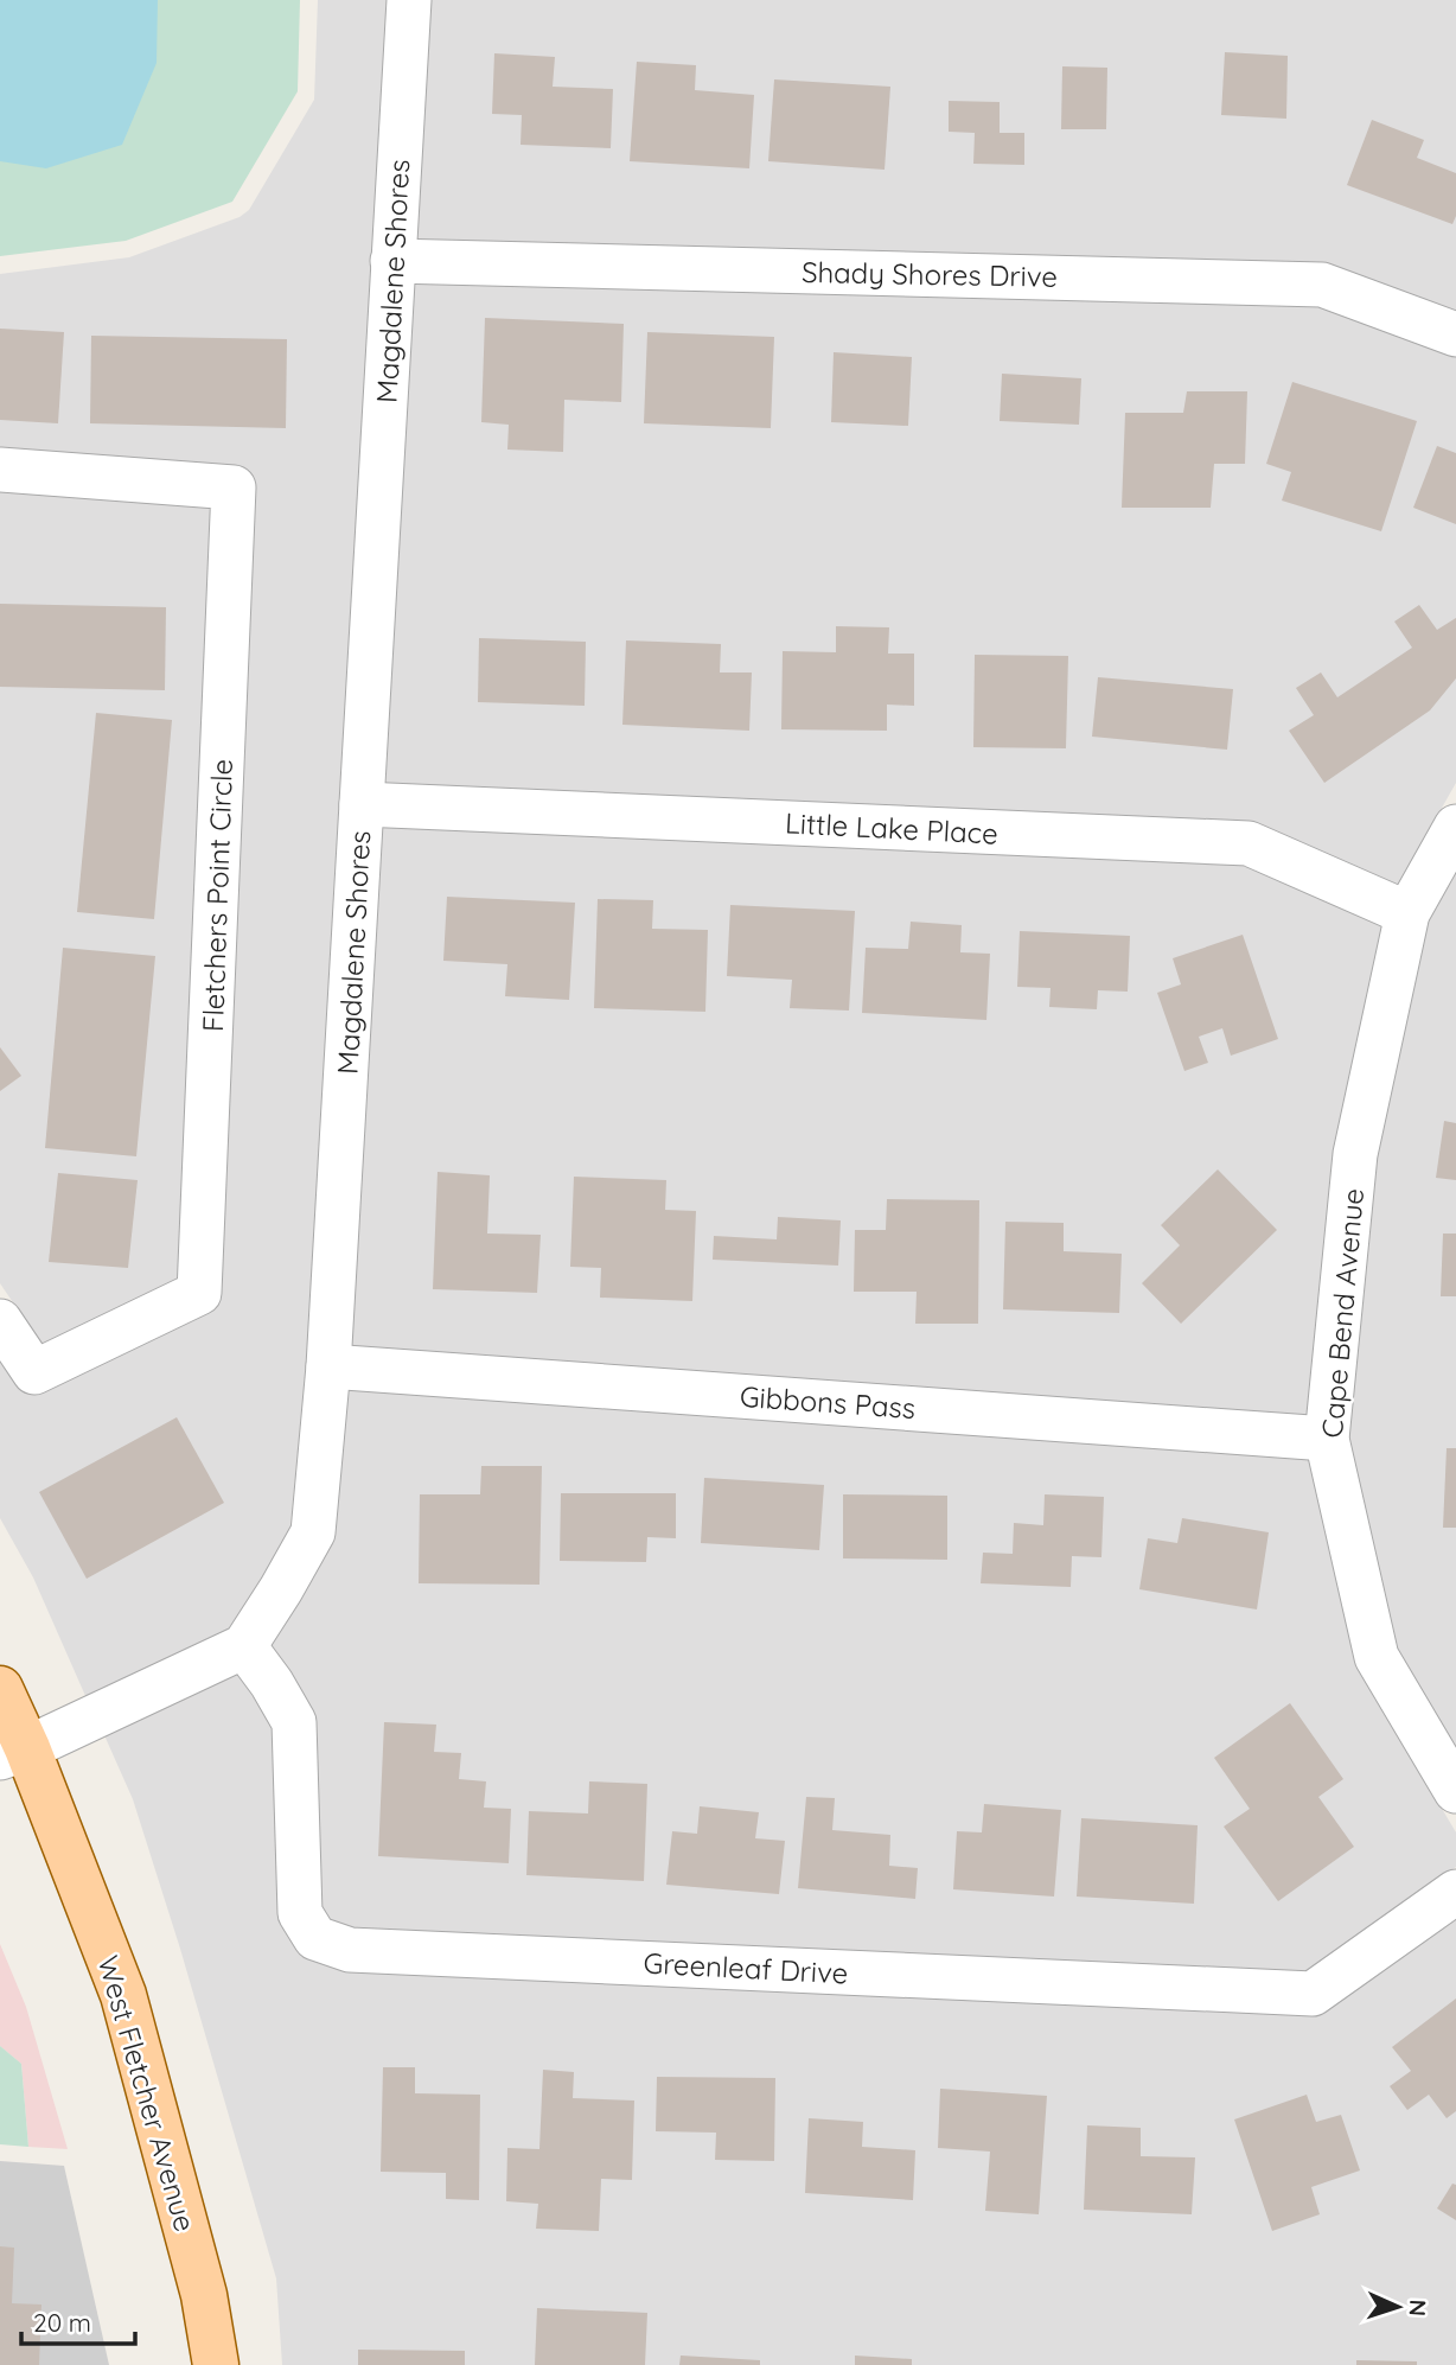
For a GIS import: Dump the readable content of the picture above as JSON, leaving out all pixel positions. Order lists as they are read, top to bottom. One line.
{"streets":{"main road":["West Fletcher Avenue"],"street":["Shady Shores Drive","Magdalene Shores","Little Lake Place","Fletchers Point Circle","Cape Bend Avenue","Gibbons Pass","Greenleaf Drive"]},"crossings":[["Shady Shores Drive","Magdalene Shores"],["Magdalene Shores","Little Lake Place"],["Magdalene Shores","Gibbons Pass"],["Magdalene Shores","Greenleaf Drive"],["Little Lake Place","Cape Bend Avenue"],["Cape Bend Avenue","Gibbons Pass"]],"scale_bar":"20 m","north":"right"}
